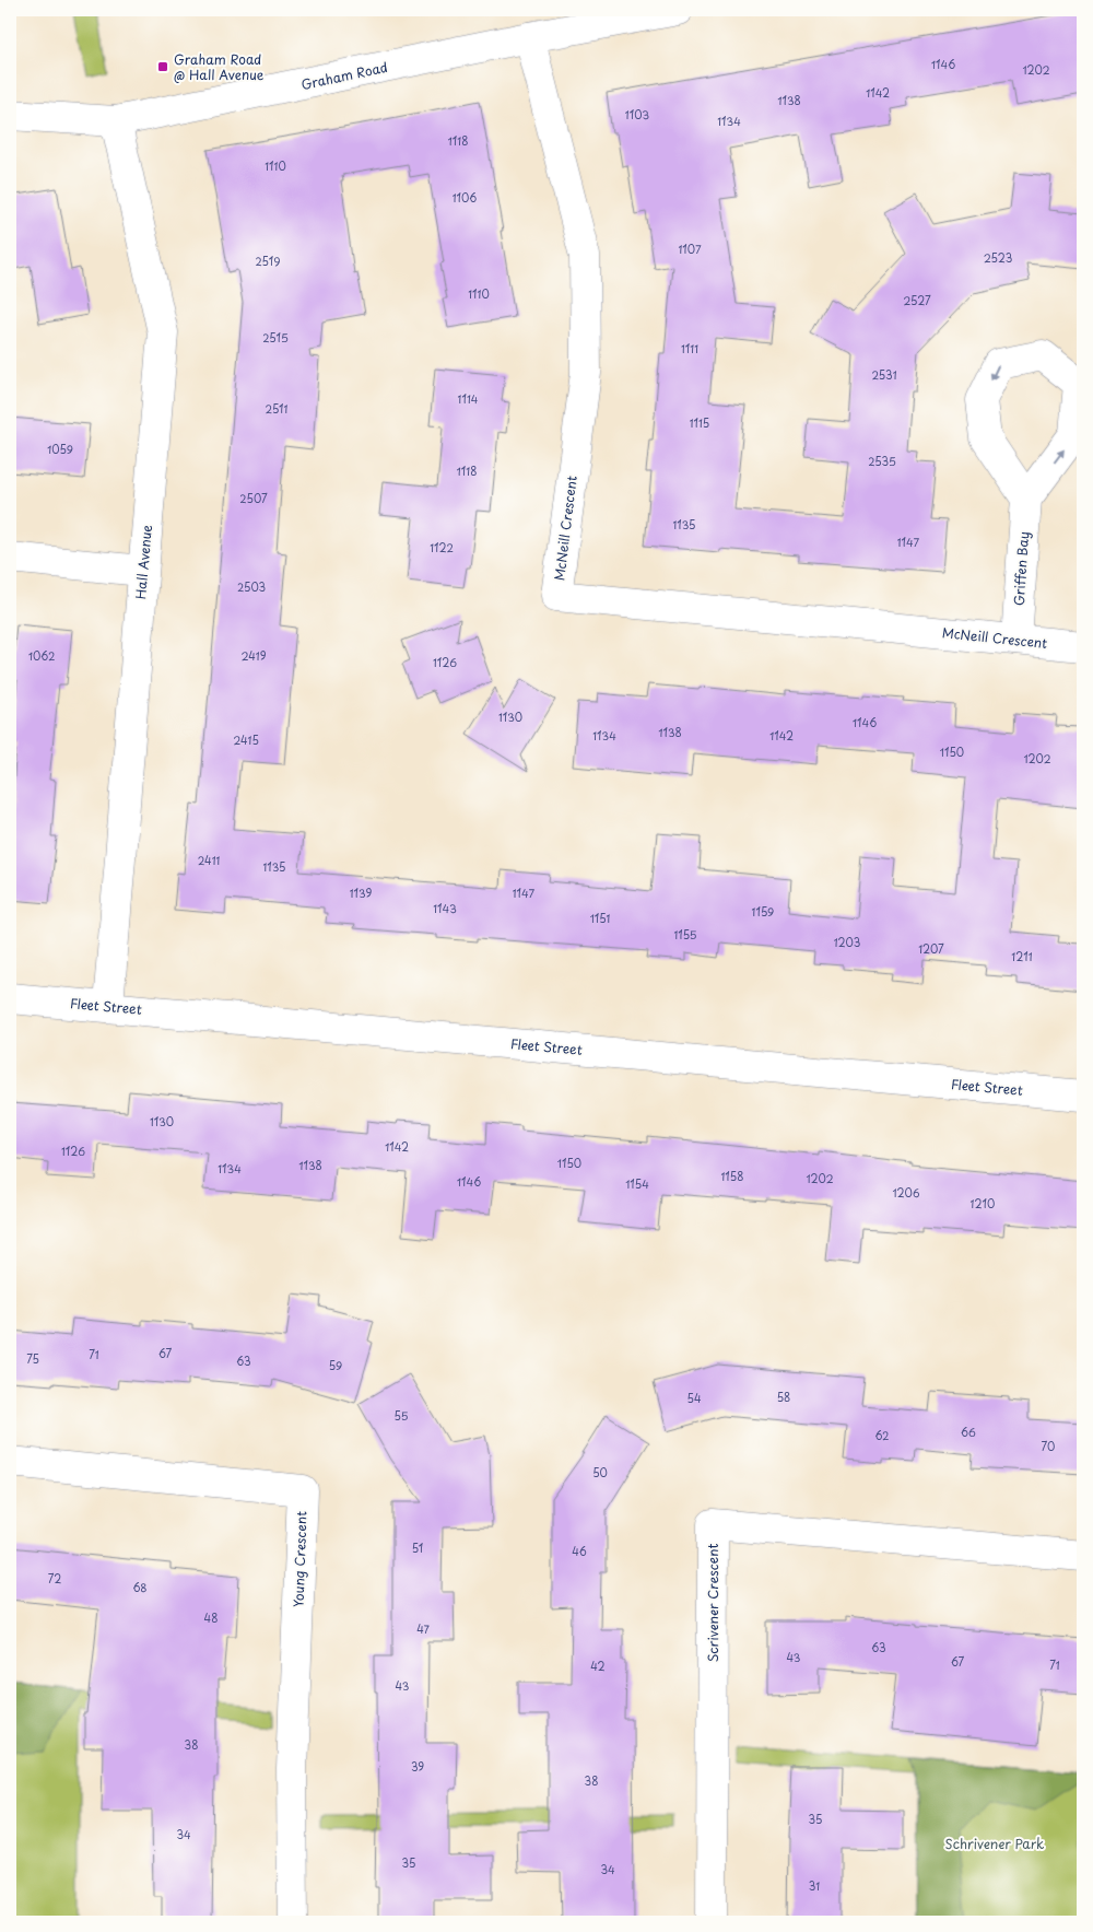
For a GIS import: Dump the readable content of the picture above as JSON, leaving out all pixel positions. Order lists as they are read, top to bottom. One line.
{"streets":{"street":["Graham Road","McNeill Crescent","Hall Avenue","Griffen Bay","Fleet Street","Young Crescent","Scrivener Crescent"]},"crossings":[["Graham Road","McNeill Crescent"],["Graham Road","Hall Avenue"],["McNeill Crescent","Griffen Bay"],["Hall Avenue","Fleet Street"]],"parks":["Schrivener Park"],"places":{"transit":["Graham Road @ Hall Avenue"]},"house_numbers":["1146","1202","1142","1138","1103","1134","1118","1110","1106","1107","2523","2519","1110","2527","2515","1111","2531","1114","2511","1115","1059","2535","1118","2507","1135","1147","1122","2503","1062","2419","1126","1130","1146","1138","1134","1142","2415","1150","1202","2411","1135","1139","1147","1143","1159","1151","1155","1203","1207","1211","1130","1142","1126","1150","1138","1134","1158","1202","1146","1154","1206","1210","67","71","75","63","59","58","54","55","66","62","70","50","51","46","72","68","48","47","63","43","67","71","42","43","38","39","38","35","34","35","34","31"]}
